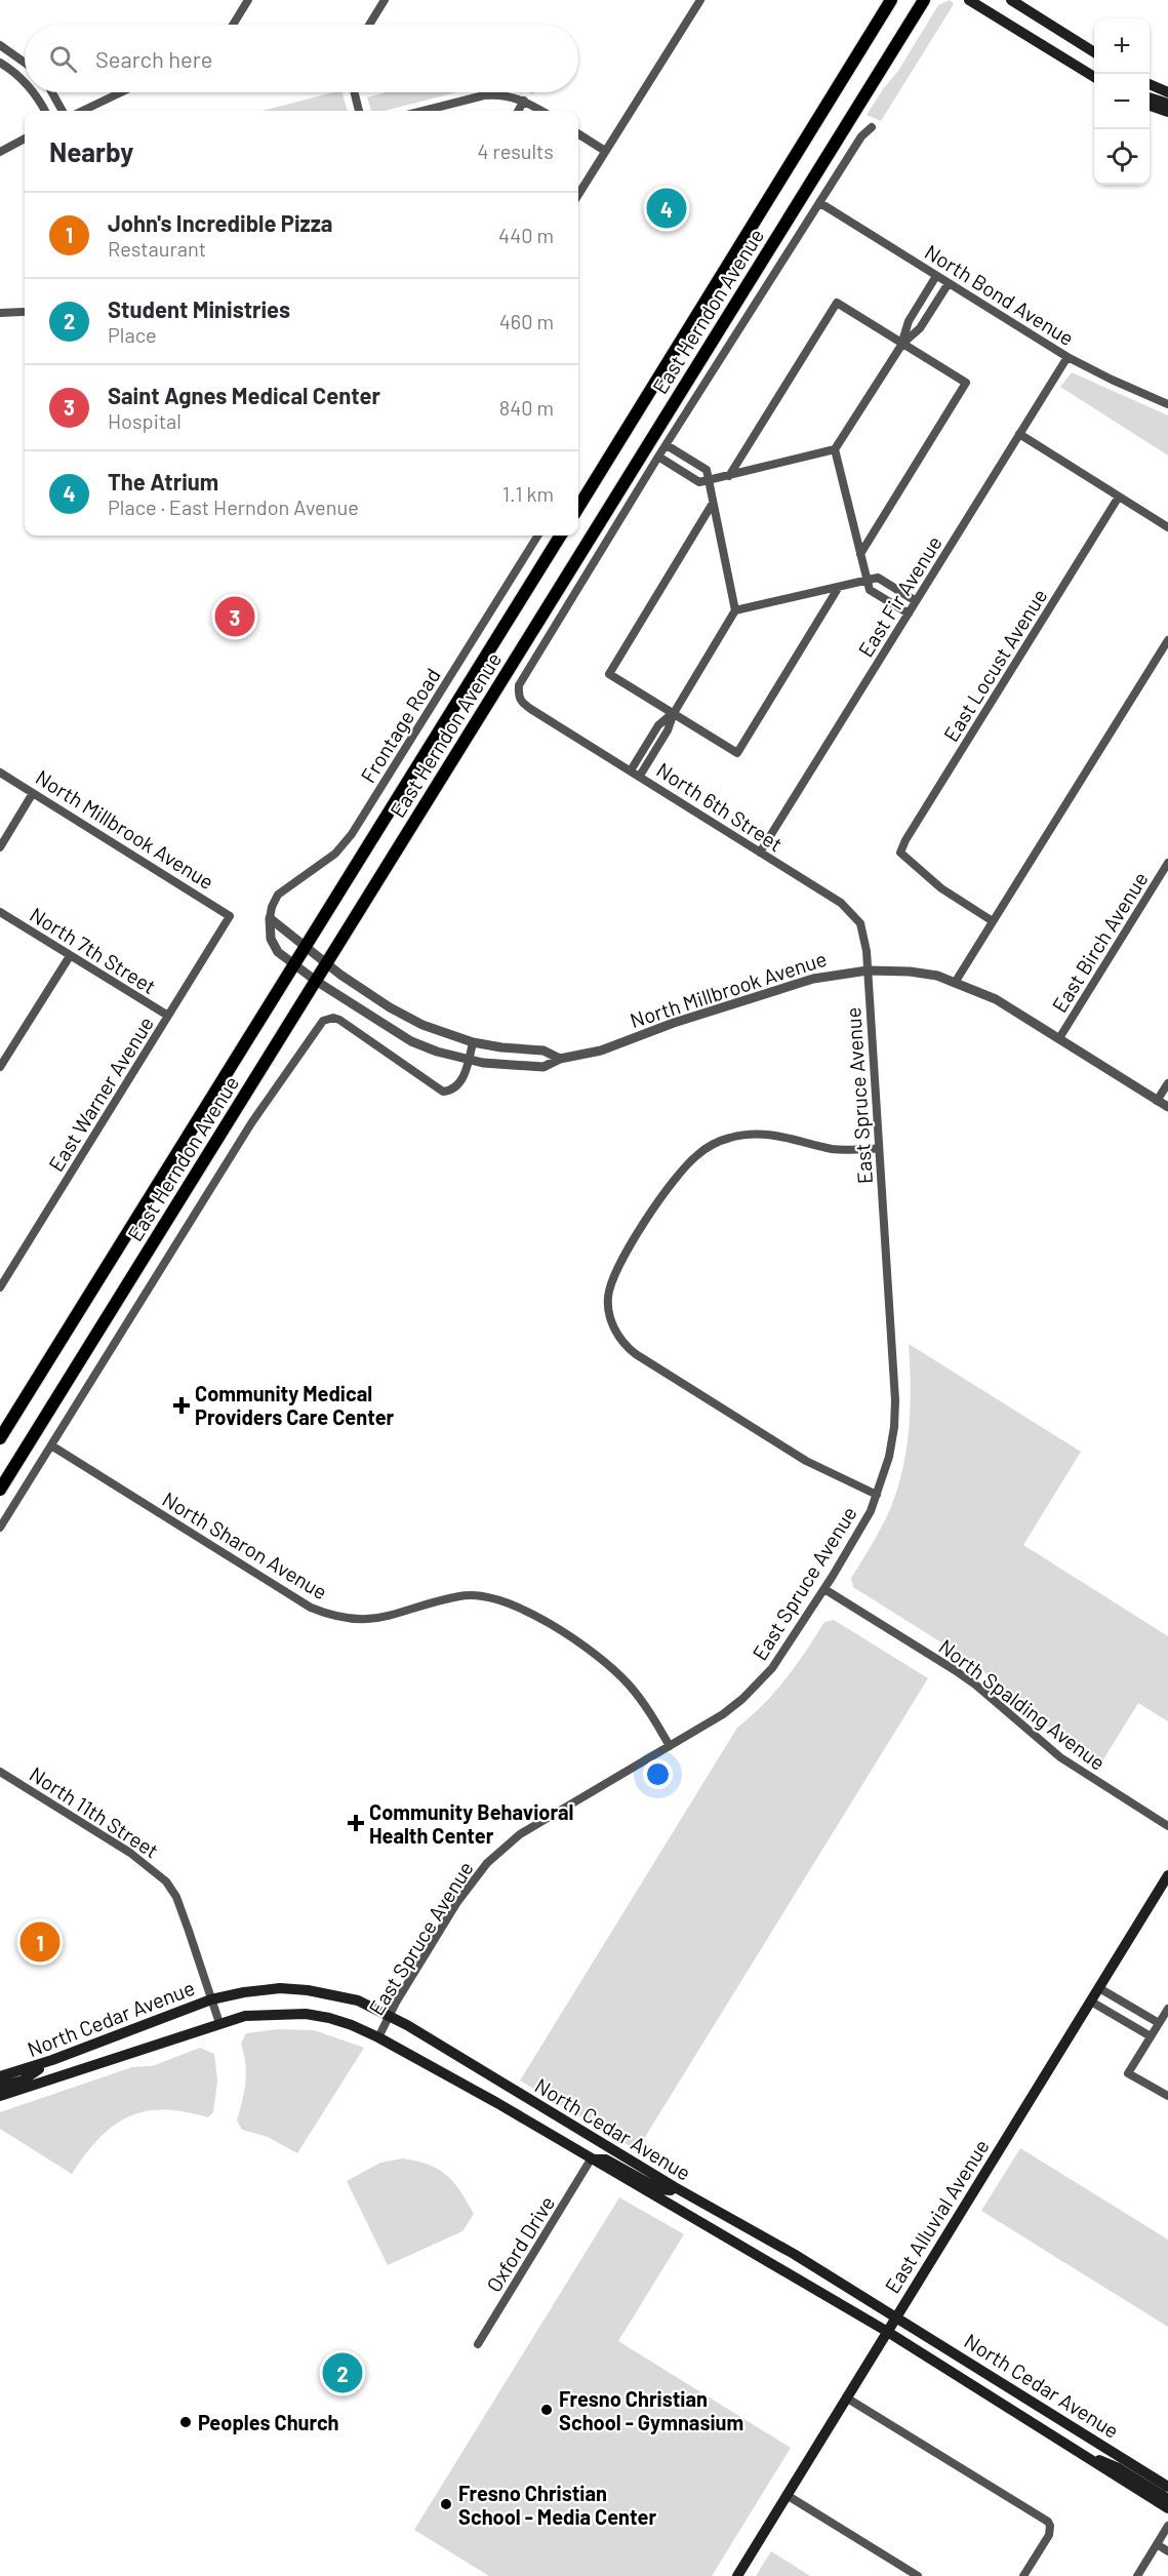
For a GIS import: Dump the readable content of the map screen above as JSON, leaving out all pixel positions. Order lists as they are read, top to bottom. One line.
{"streets":{"main road":["East Herndon Avenue","North Cedar Avenue","East Alluvial Avenue"],"street":["North Bond Avenue","East Fir Avenue","East Locust Avenue","Frontage Road","North 6th Street","North Millbrook Avenue","East Birch Avenue","North 7th Street","East Warner Avenue","East Spruce Avenue","North Sharon Avenue","North Spalding Avenue","North 11th Street","Oxford Drive"]},"crossings":[["North Bond Avenue","East Fir Avenue"],["East Herndon Avenue","North Millbrook Avenue"],["East Fir Avenue","North 6th Street"],["Frontage Road","North Millbrook Avenue"],["North 6th Street","North Millbrook Avenue"],["North 6th Street","East Spruce Avenue"],["North Millbrook Avenue","East Birch Avenue"],["North Millbrook Avenue","East Warner Avenue"],["North Millbrook Avenue","East Spruce Avenue"],["North 7th Street","East Warner Avenue"],["East Spruce Avenue","North Sharon Avenue"],["East Spruce Avenue","North Spalding Avenue"],["East Spruce Avenue","North Cedar Avenue"],["North 11th Street","North Cedar Avenue"],["North Cedar Avenue","East Alluvial Avenue"],["North Cedar Avenue","Oxford Drive"]],"places":{"health":["Community Medical Providers Care Center","Community Behavioral Health Center"],"other":["Fresno Christian School - Gymnasium","Peoples Church","Fresno Christian School - Media Center"]},"page":{"map_buttons":["+","−"],"search":"Search here","heading":["Nearby","4 results"],"pins":["4","3","1","2"],"list":[{"mark":"1","name":"John's Incredible Pizza","note":"Restaurant","value":"440 m"},{"mark":"2","name":"Student Ministries","note":"Place","value":"460 m"},{"mark":"3","name":"Saint Agnes Medical Center","note":"Hospital","value":"840 m"},{"mark":"4","name":"The Atrium","note":"Place · East Herndon Avenue","value":"1.1 km"}]}}
